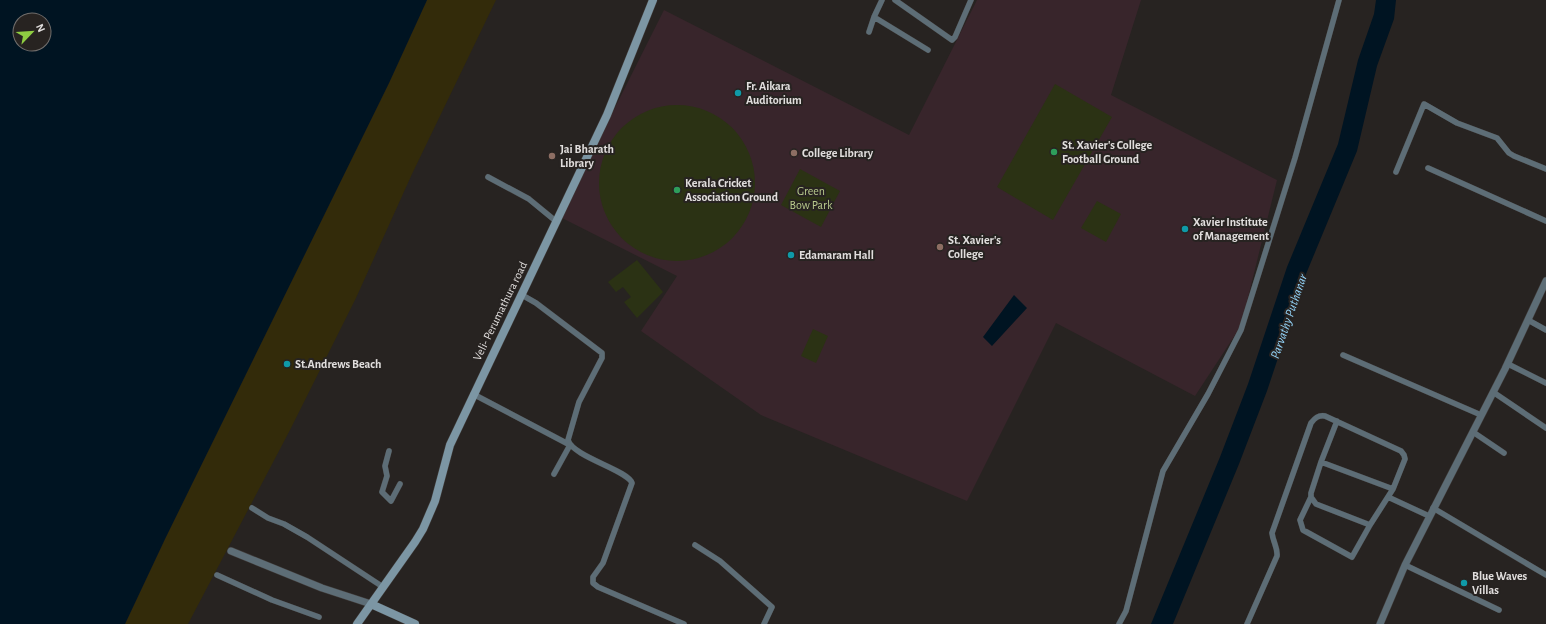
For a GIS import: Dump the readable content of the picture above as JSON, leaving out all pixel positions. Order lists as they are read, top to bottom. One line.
{"streets":{"main road":["Veli- Perumathura road"]},"water":["Parvathy Puthanar"],"parks":["Green Bow Park"],"places":["Fr. Aikara Auditorium","St. Xavier's College Football Ground","College Library","Jai Bharath Library","Kerala Cricket Association Ground","Xavier Institute of Management","St. Xavier's College","Edamaram Hall","St.Andrews Beach","Blue Waves Villas"],"north":"top right"}
